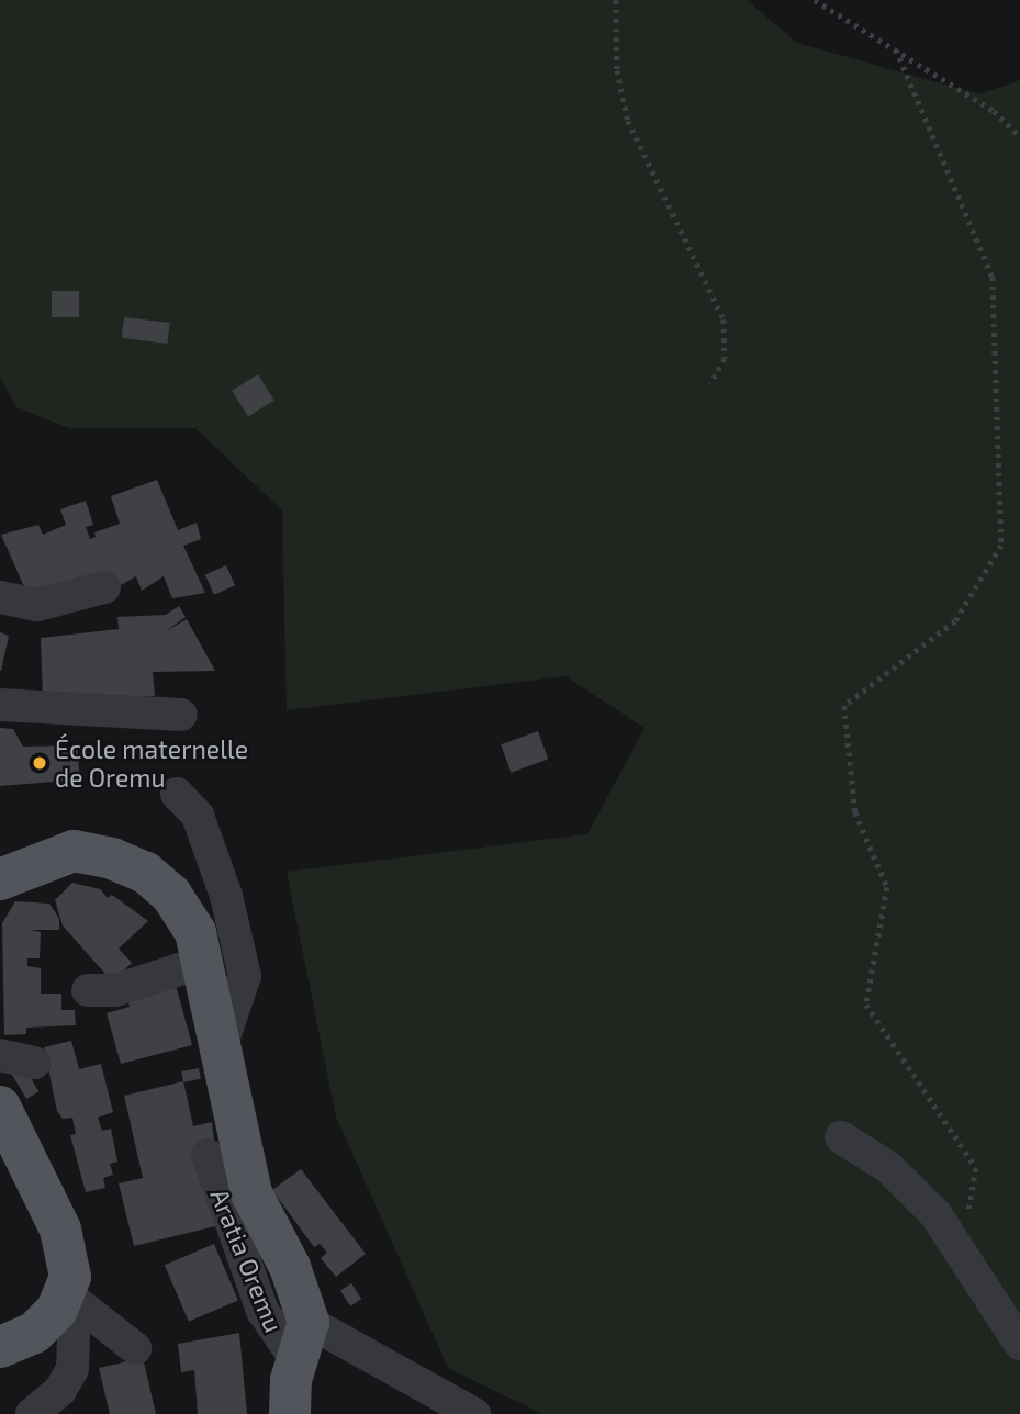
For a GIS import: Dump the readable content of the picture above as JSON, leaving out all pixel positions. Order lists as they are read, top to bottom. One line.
{"streets":{"main road":["Aratia Oremu"]},"places":["École maternelle de Oremu"]}
